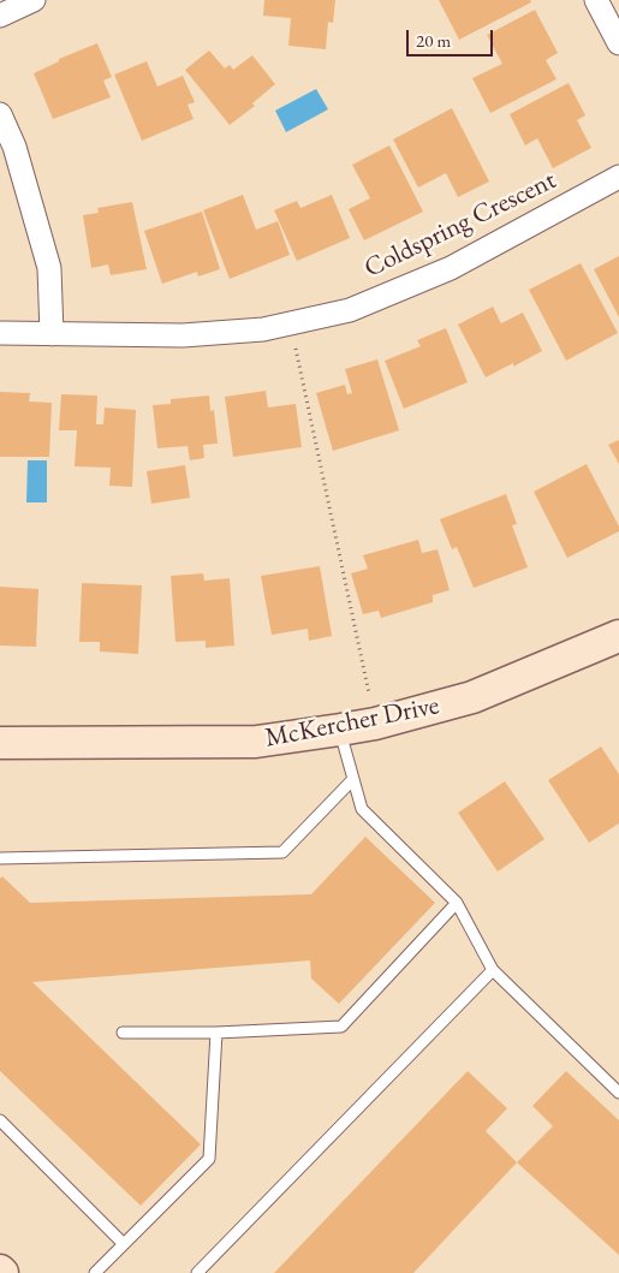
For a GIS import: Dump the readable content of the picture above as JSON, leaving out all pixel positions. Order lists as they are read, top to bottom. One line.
{"streets":{"street":["Coldspring Crescent","McKercher Drive"]},"scale_bar":"20 m"}
